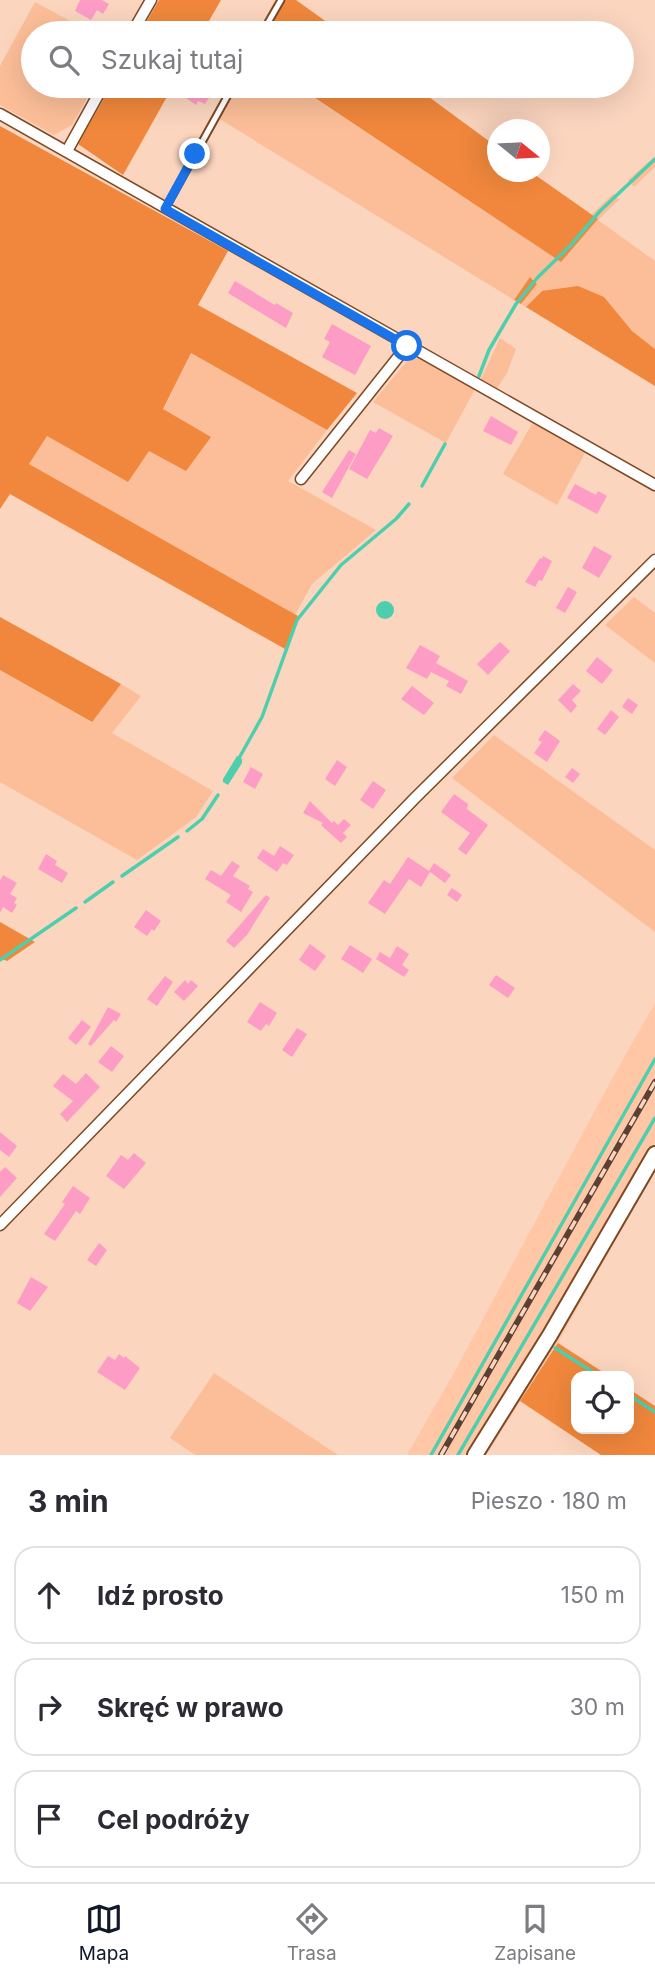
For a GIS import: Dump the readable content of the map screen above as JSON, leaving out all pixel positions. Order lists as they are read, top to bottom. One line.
{"north":"right","page":{"search":"Szukaj tutaj","heading":["3 min","Pieszo · 180 m"],"list":[["Idź prosto","150 m"],["Skręć w prawo","30 m"],"Cel podróży"],"nav":["Mapa","Trasa","Zapisane"]}}
